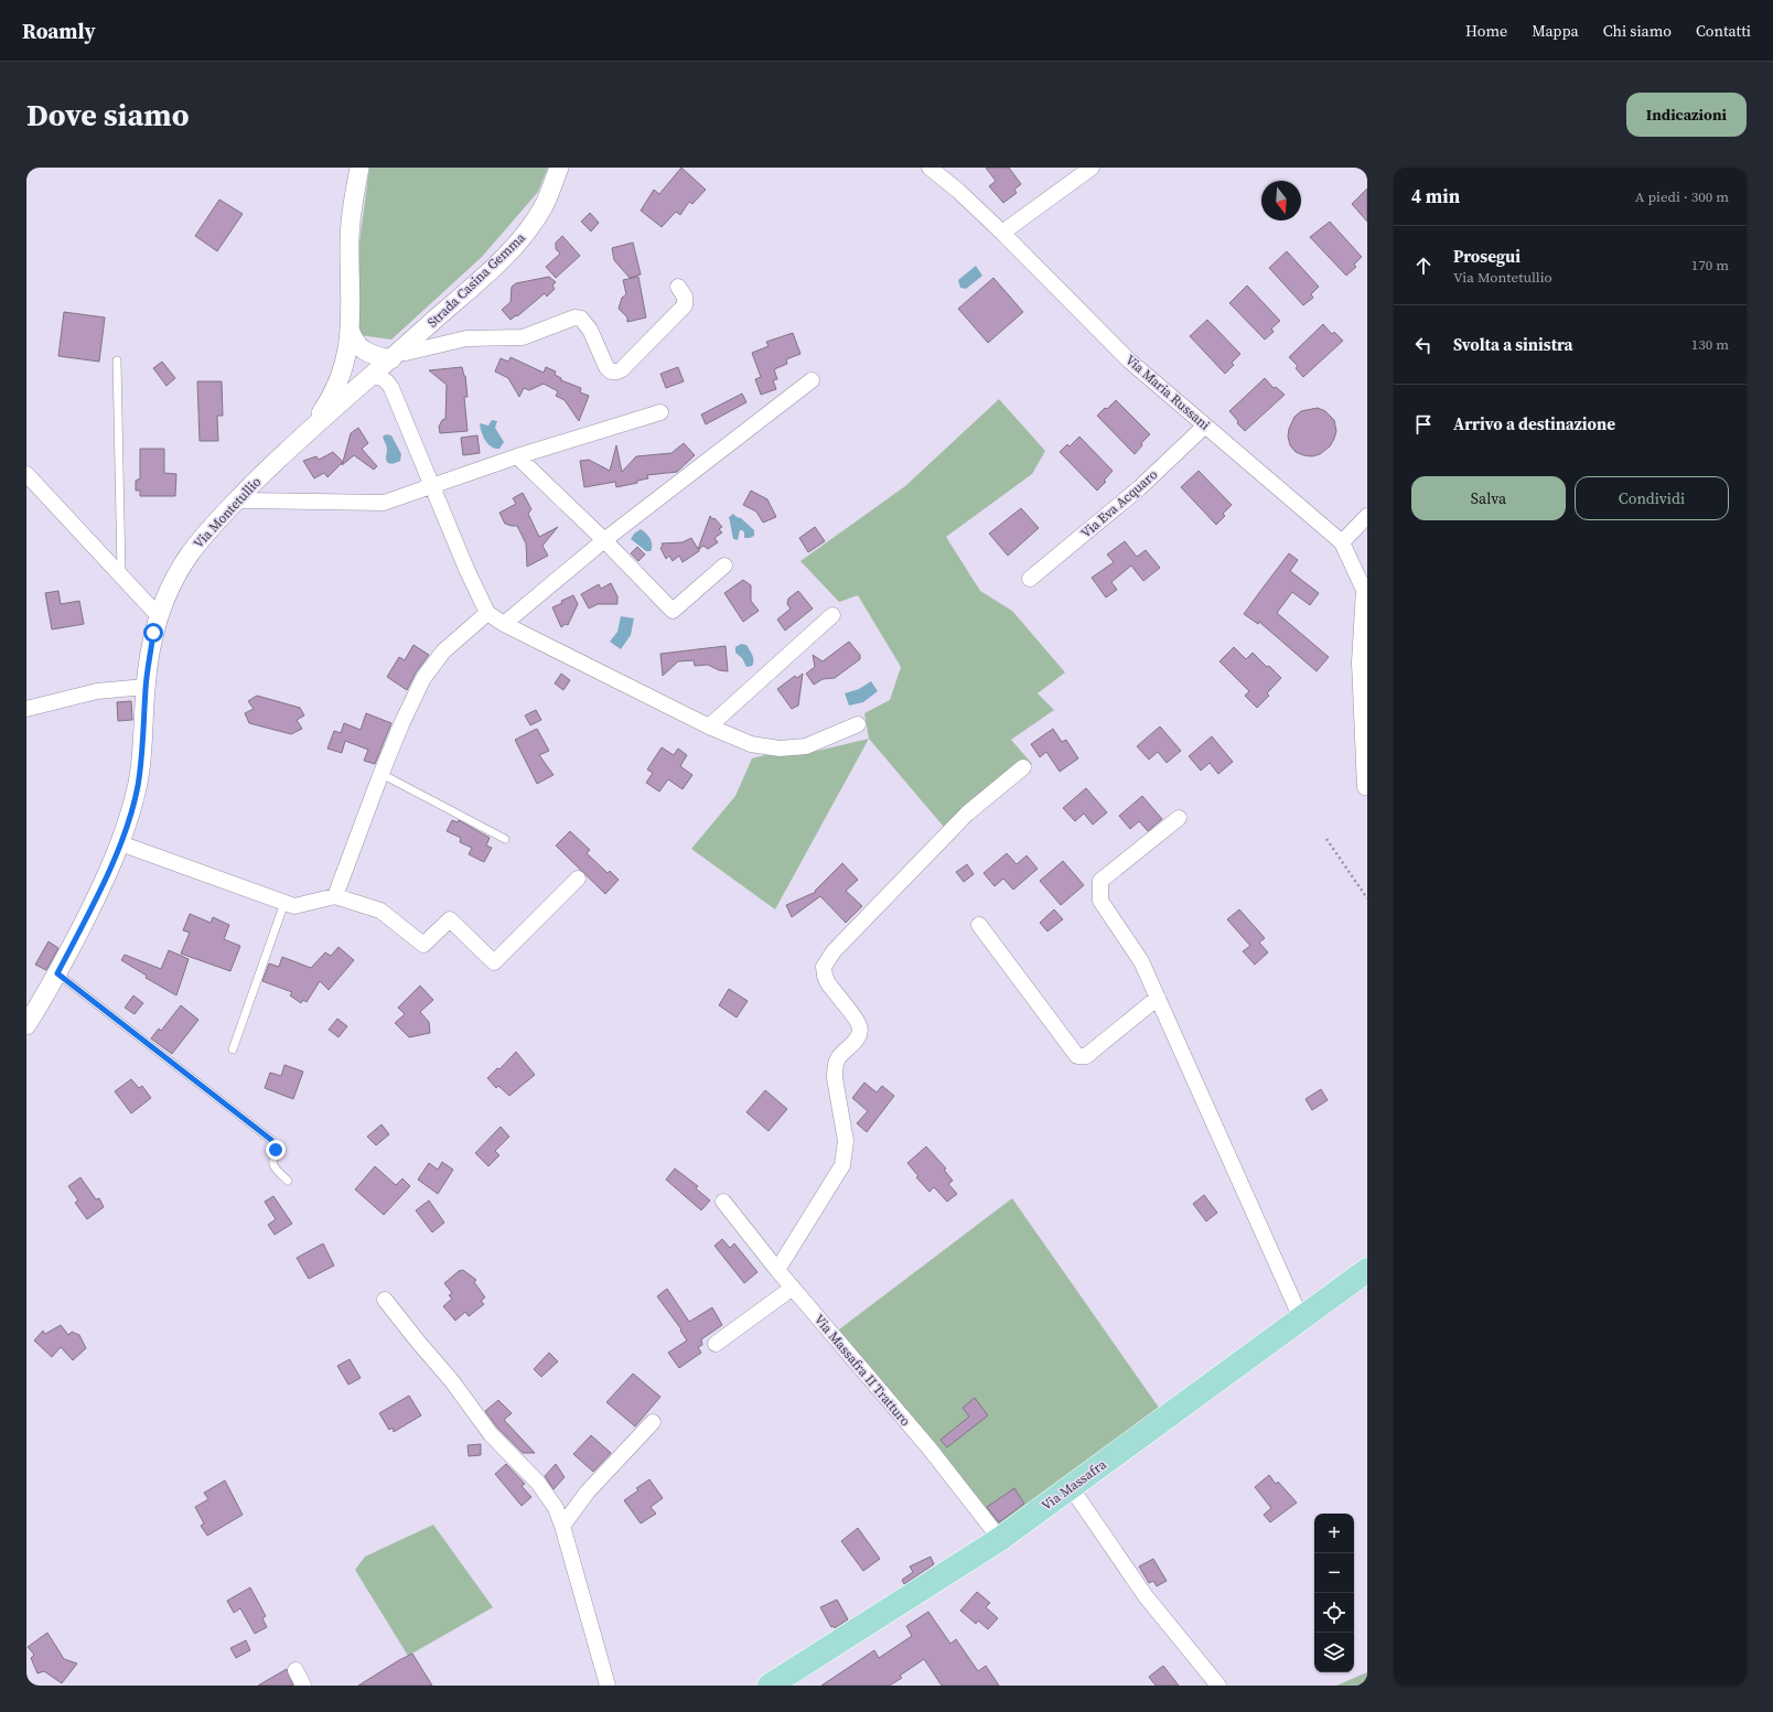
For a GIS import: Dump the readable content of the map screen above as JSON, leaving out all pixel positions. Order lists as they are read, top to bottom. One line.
{"streets":{"main road":["Via Massafra"],"street":["Strada Casina Gemma","Via Maria Russani","Via Eva Acquaro","Via Montetullio","Via Massafra II Tratturo"]},"crossings":[["Strada Casina Gemma","Via Montetullio"],["Via Maria Russani","Via Eva Acquaro"],["Via Massafra II Tratturo","Via Massafra"]],"north":"bottom","page":{"header":"Roamly","nav":["Home","Mappa","Chi siamo","Contatti"],"buttons":["Indicazioni",["Salva","Condividi"]],"title":"Dove siamo","heading":["4 min","A piedi · 300 m"],"list":[["Prosegui","Via Montetullio","170 m"],["Svolta a sinistra","130 m"],"Arrivo a destinazione"],"map_buttons":["+","−"]}}
